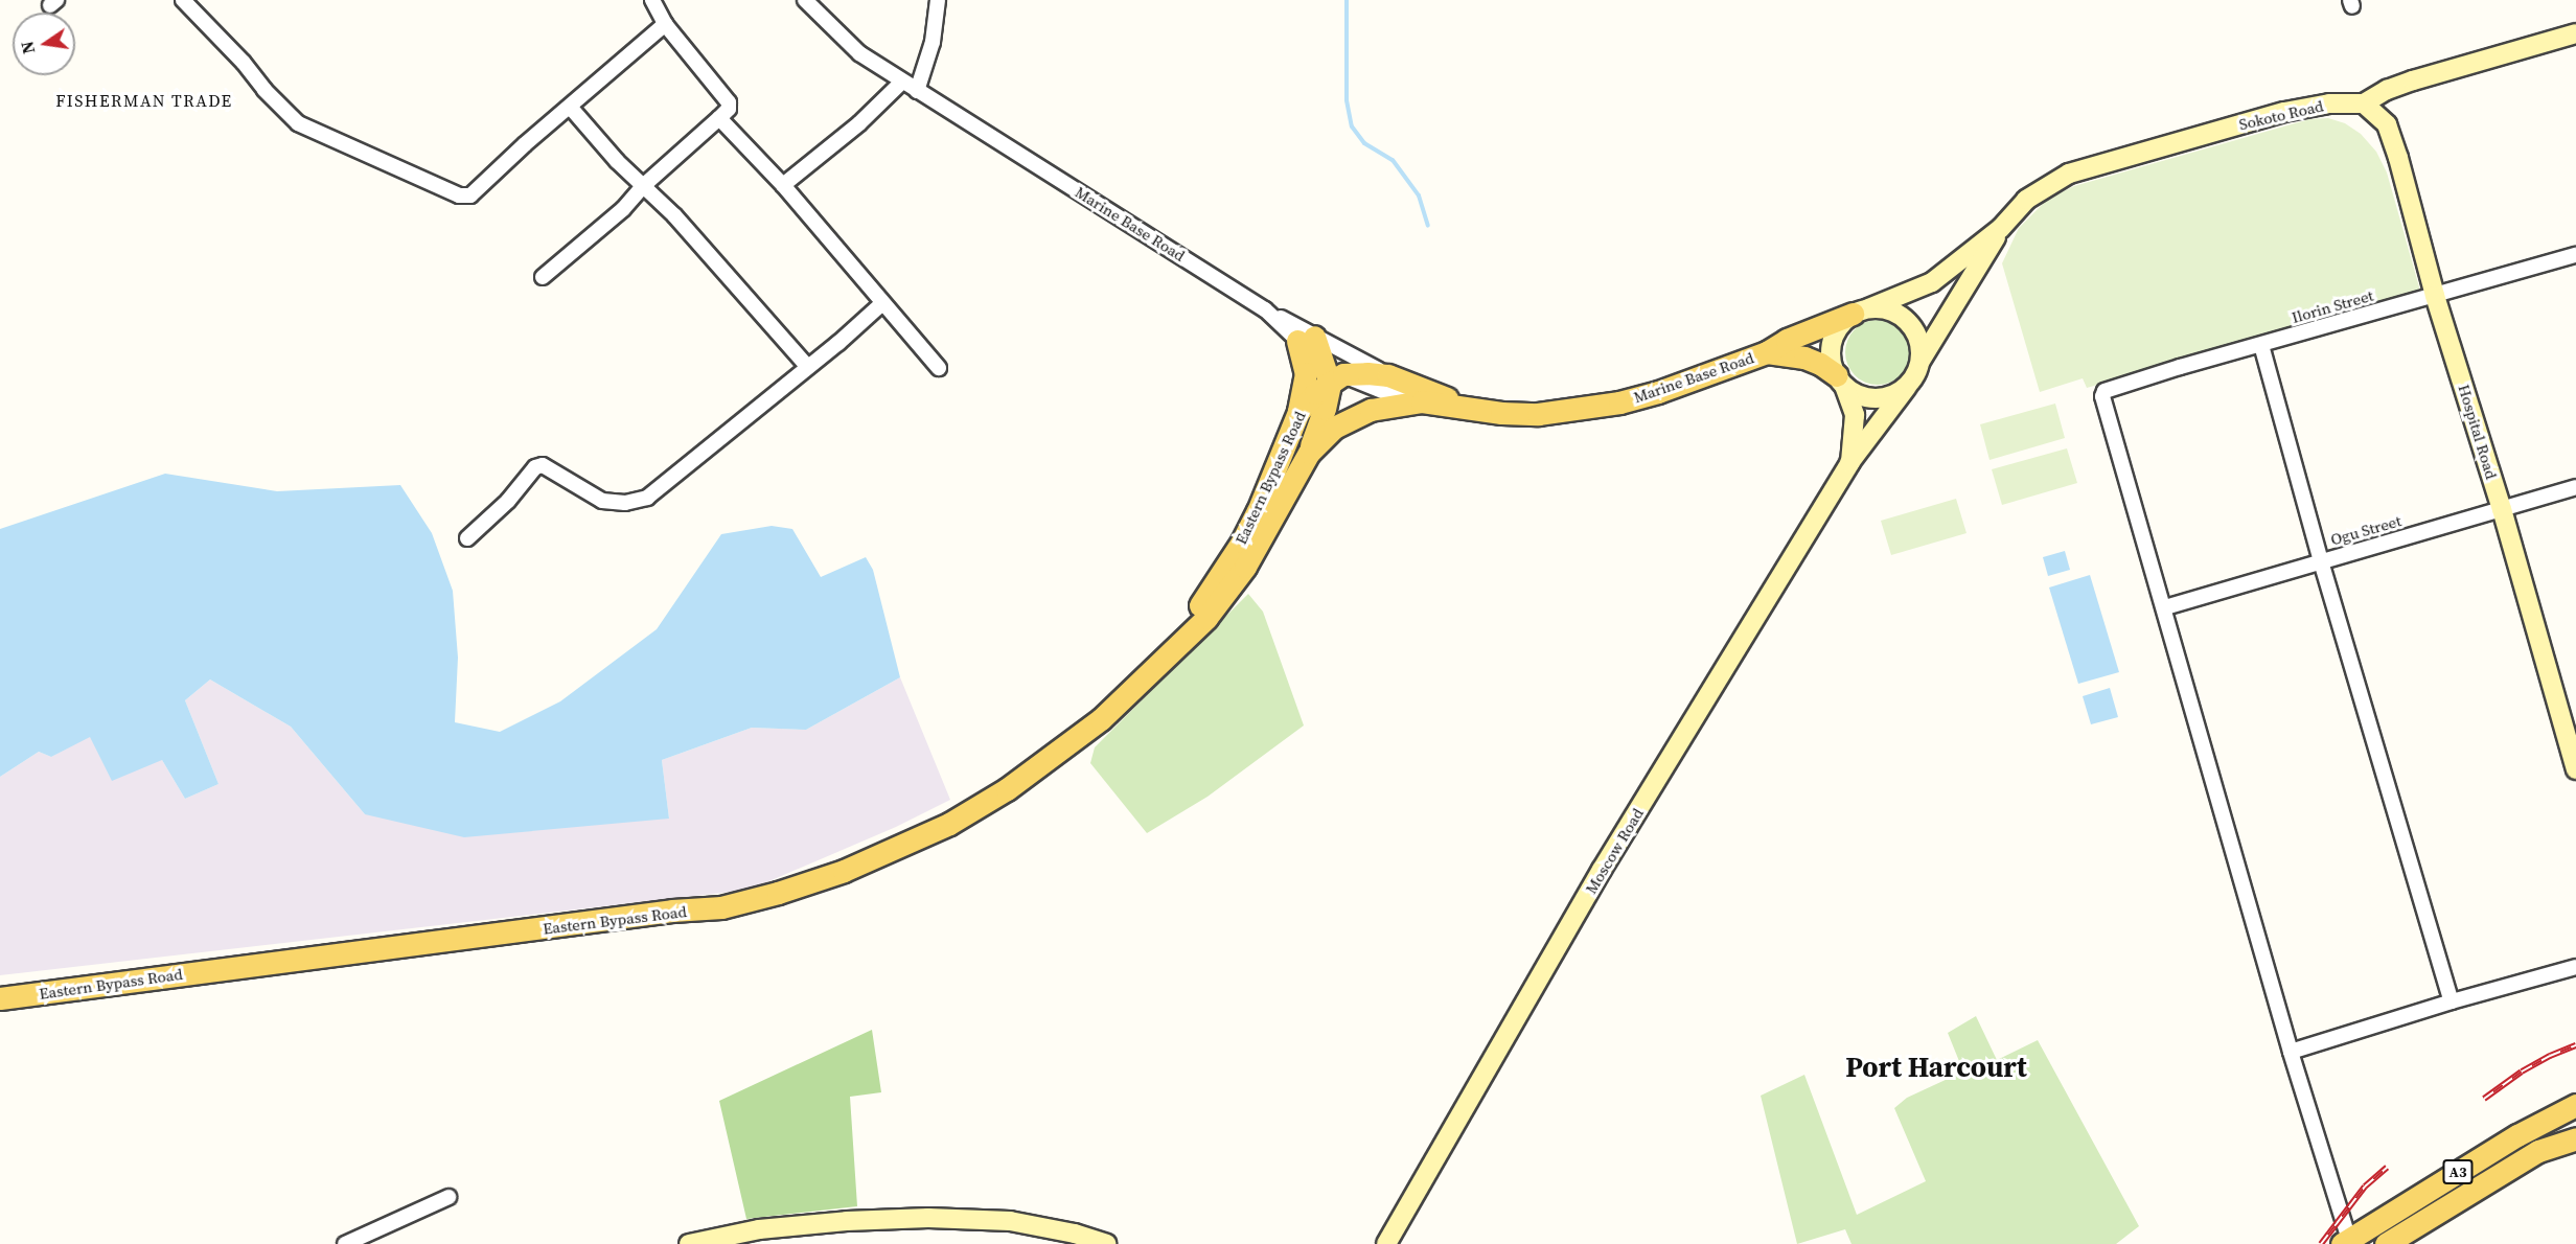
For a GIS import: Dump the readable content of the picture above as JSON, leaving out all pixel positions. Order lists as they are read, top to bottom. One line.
{"streets":{"main road":["Marine Base Road","Eastern Bypass Road","A3"],"street":["Sokoto Road","Ilorin Street","Hospital Road","Ogu Street","Moscow Road"]},"crossings":[["Sokoto Road","Marine Base Road"],["Sokoto Road","Hospital Road"],["Sokoto Road","Moscow Road"],["Marine Base Road","Eastern Bypass Road"],["Marine Base Road","Moscow Road"],["Ilorin Street","Hospital Road"],["Ilorin Street","Ogu Street"],["Hospital Road","Ogu Street"]],"districts":["FISHERMAN TRADE","Port Harcourt"],"north":"left"}
